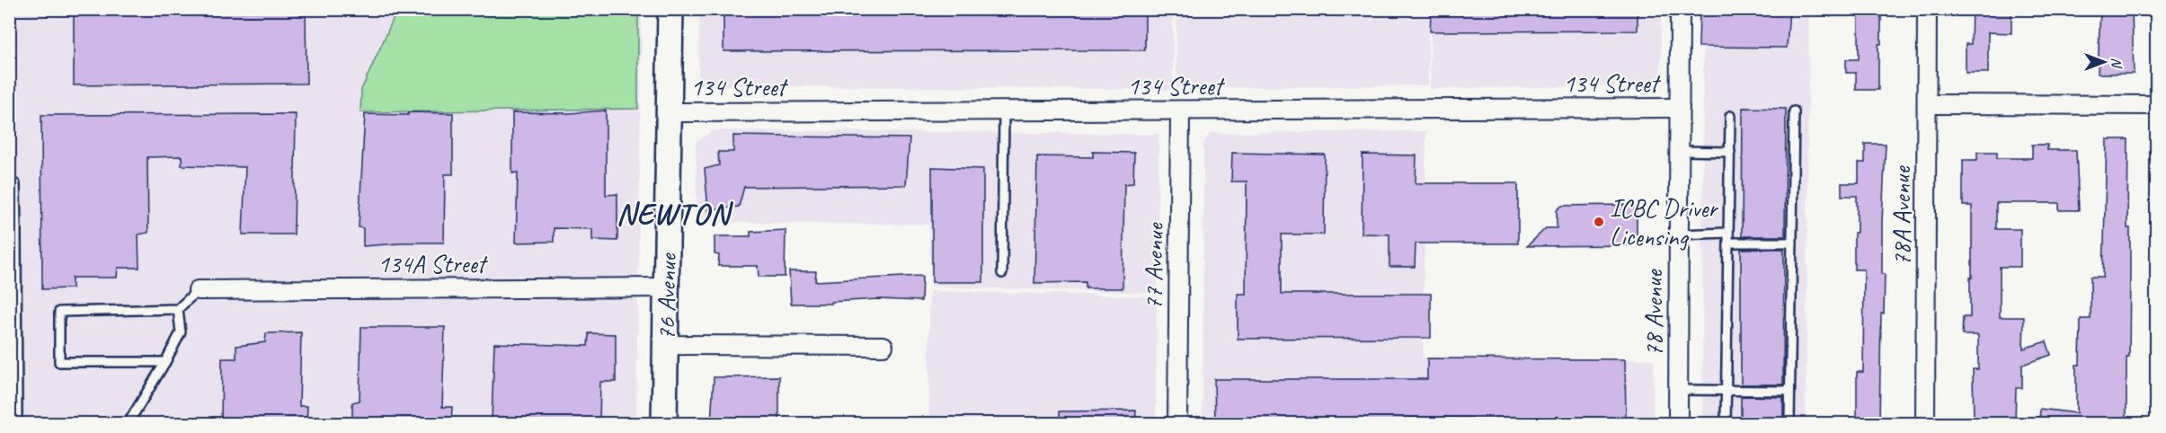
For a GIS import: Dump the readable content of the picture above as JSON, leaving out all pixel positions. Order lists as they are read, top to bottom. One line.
{"streets":{"main road":["76 Avenue"],"street":["134 Street","78A Avenue","134A Street","77 Avenue","78 Avenue"]},"crossings":[["134 Street","77 Avenue"],["134 Street","76 Avenue"],["134 Street","78 Avenue"],["134A Street","76 Avenue"]],"districts":["NEWTON"],"places":["ICBC Driver Licensing"],"north":"right"}
